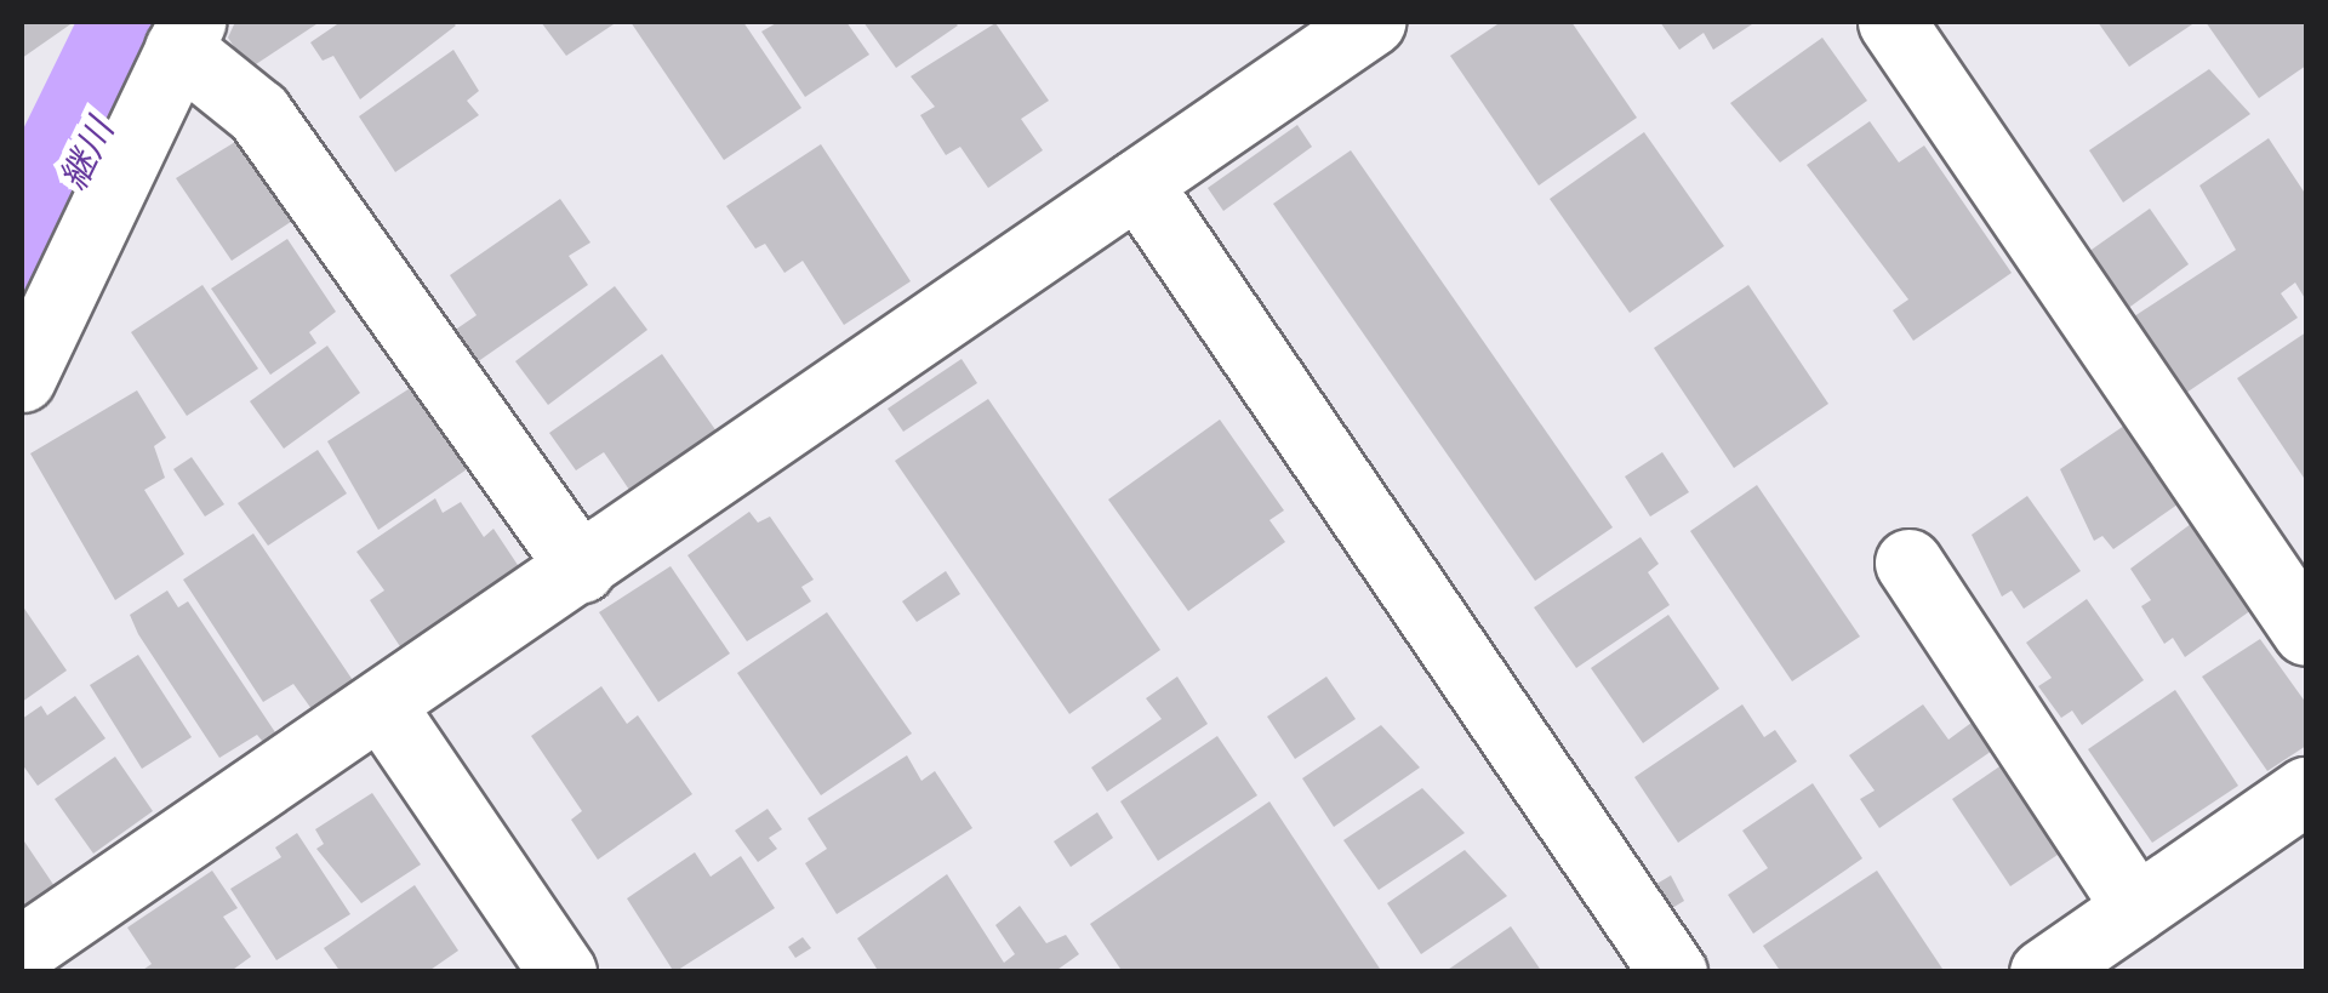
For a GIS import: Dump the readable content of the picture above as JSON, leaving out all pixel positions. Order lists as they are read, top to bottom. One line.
{"water":["継川"]}
